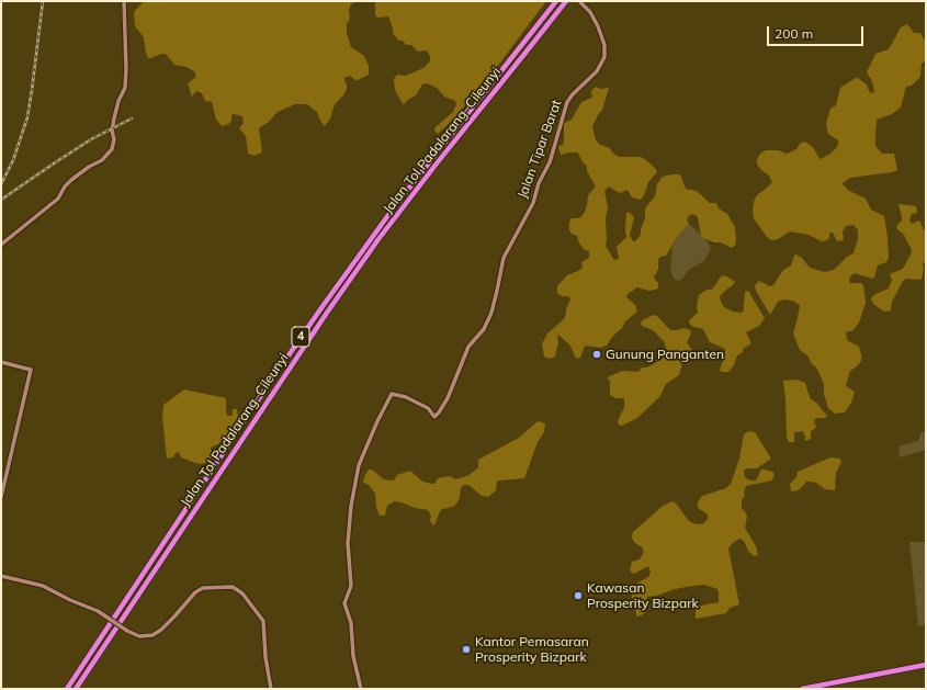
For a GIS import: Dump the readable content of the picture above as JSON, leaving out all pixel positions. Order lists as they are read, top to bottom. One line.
{"streets":{"highway":["Jalan Tol Padalarang–Cileunyi","4"],"street":["Jalan Tipar Barat"]},"places":["Gunung Panganten","Kawasan Prosperity Bizpark","Kantor Pemasaran Prosperity Bizpark"],"scale_bar":"200 m"}
